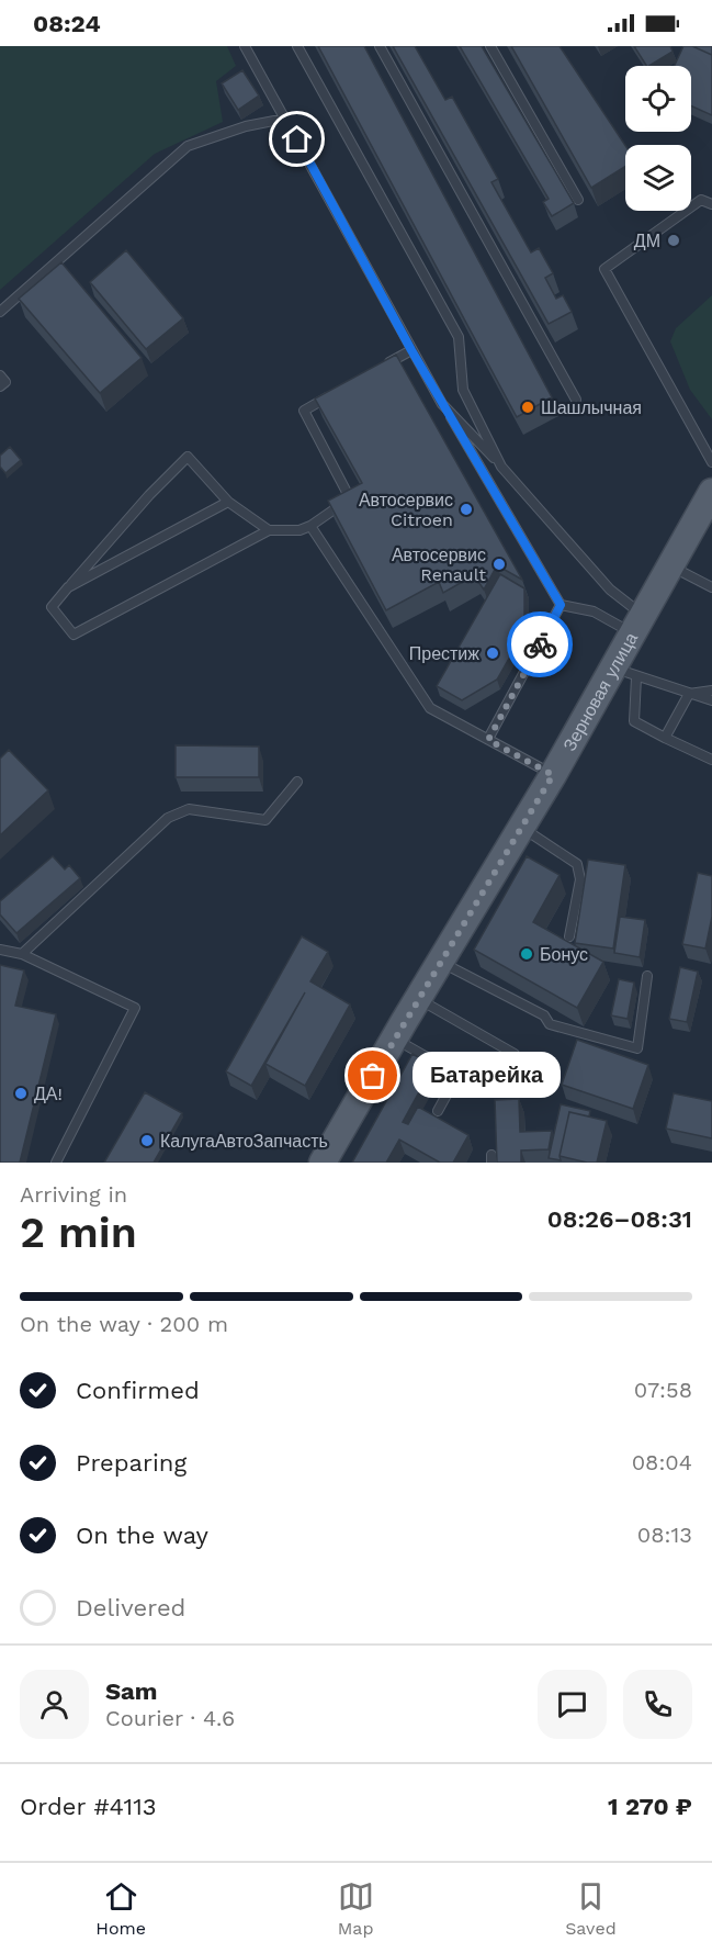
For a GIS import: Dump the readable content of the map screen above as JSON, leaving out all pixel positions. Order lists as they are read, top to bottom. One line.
{"streets":{"main road":["Зерновая улица"]},"places":["ДМ","Шашлычная","Автосервис Citroen","Автосервис Renault","Престиж","Бонус","Батарейка","ДА!","КалугаАвтоЗапчасть"],"page":{"status":"08:24","bubble":"Батарейка","heading":["2 min","Arriving in","08:26–08:31"],"panel":["Sam","Courier · 4.6","Order #4113","1 270 ₽"],"bar":"On the way · 200 m","list":[["Confirmed","07:58"],["Preparing","08:04"],["On the way","08:13"],"Delivered"],"tabs":["Home","Map","Saved"]}}
